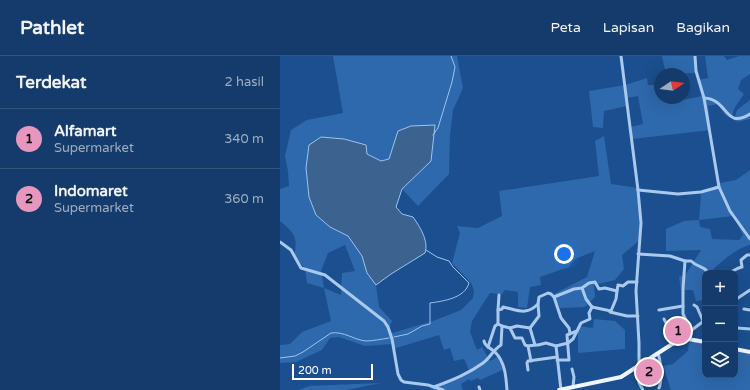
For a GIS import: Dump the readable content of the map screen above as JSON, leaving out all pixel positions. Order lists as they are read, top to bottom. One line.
{"scale_bar":"200 m","north":"right","page":{"header":"Pathlet","nav":["Peta","Lapisan","Bagikan"],"heading":["Terdekat","2 hasil"],"list":[{"mark":"1","name":"Alfamart","note":"Supermarket","value":"340 m"},{"mark":"2","name":"Indomaret","note":"Supermarket","value":"360 m"}],"map_buttons":["+","−"],"pins":["1","2"],"scale":"200 m"}}
